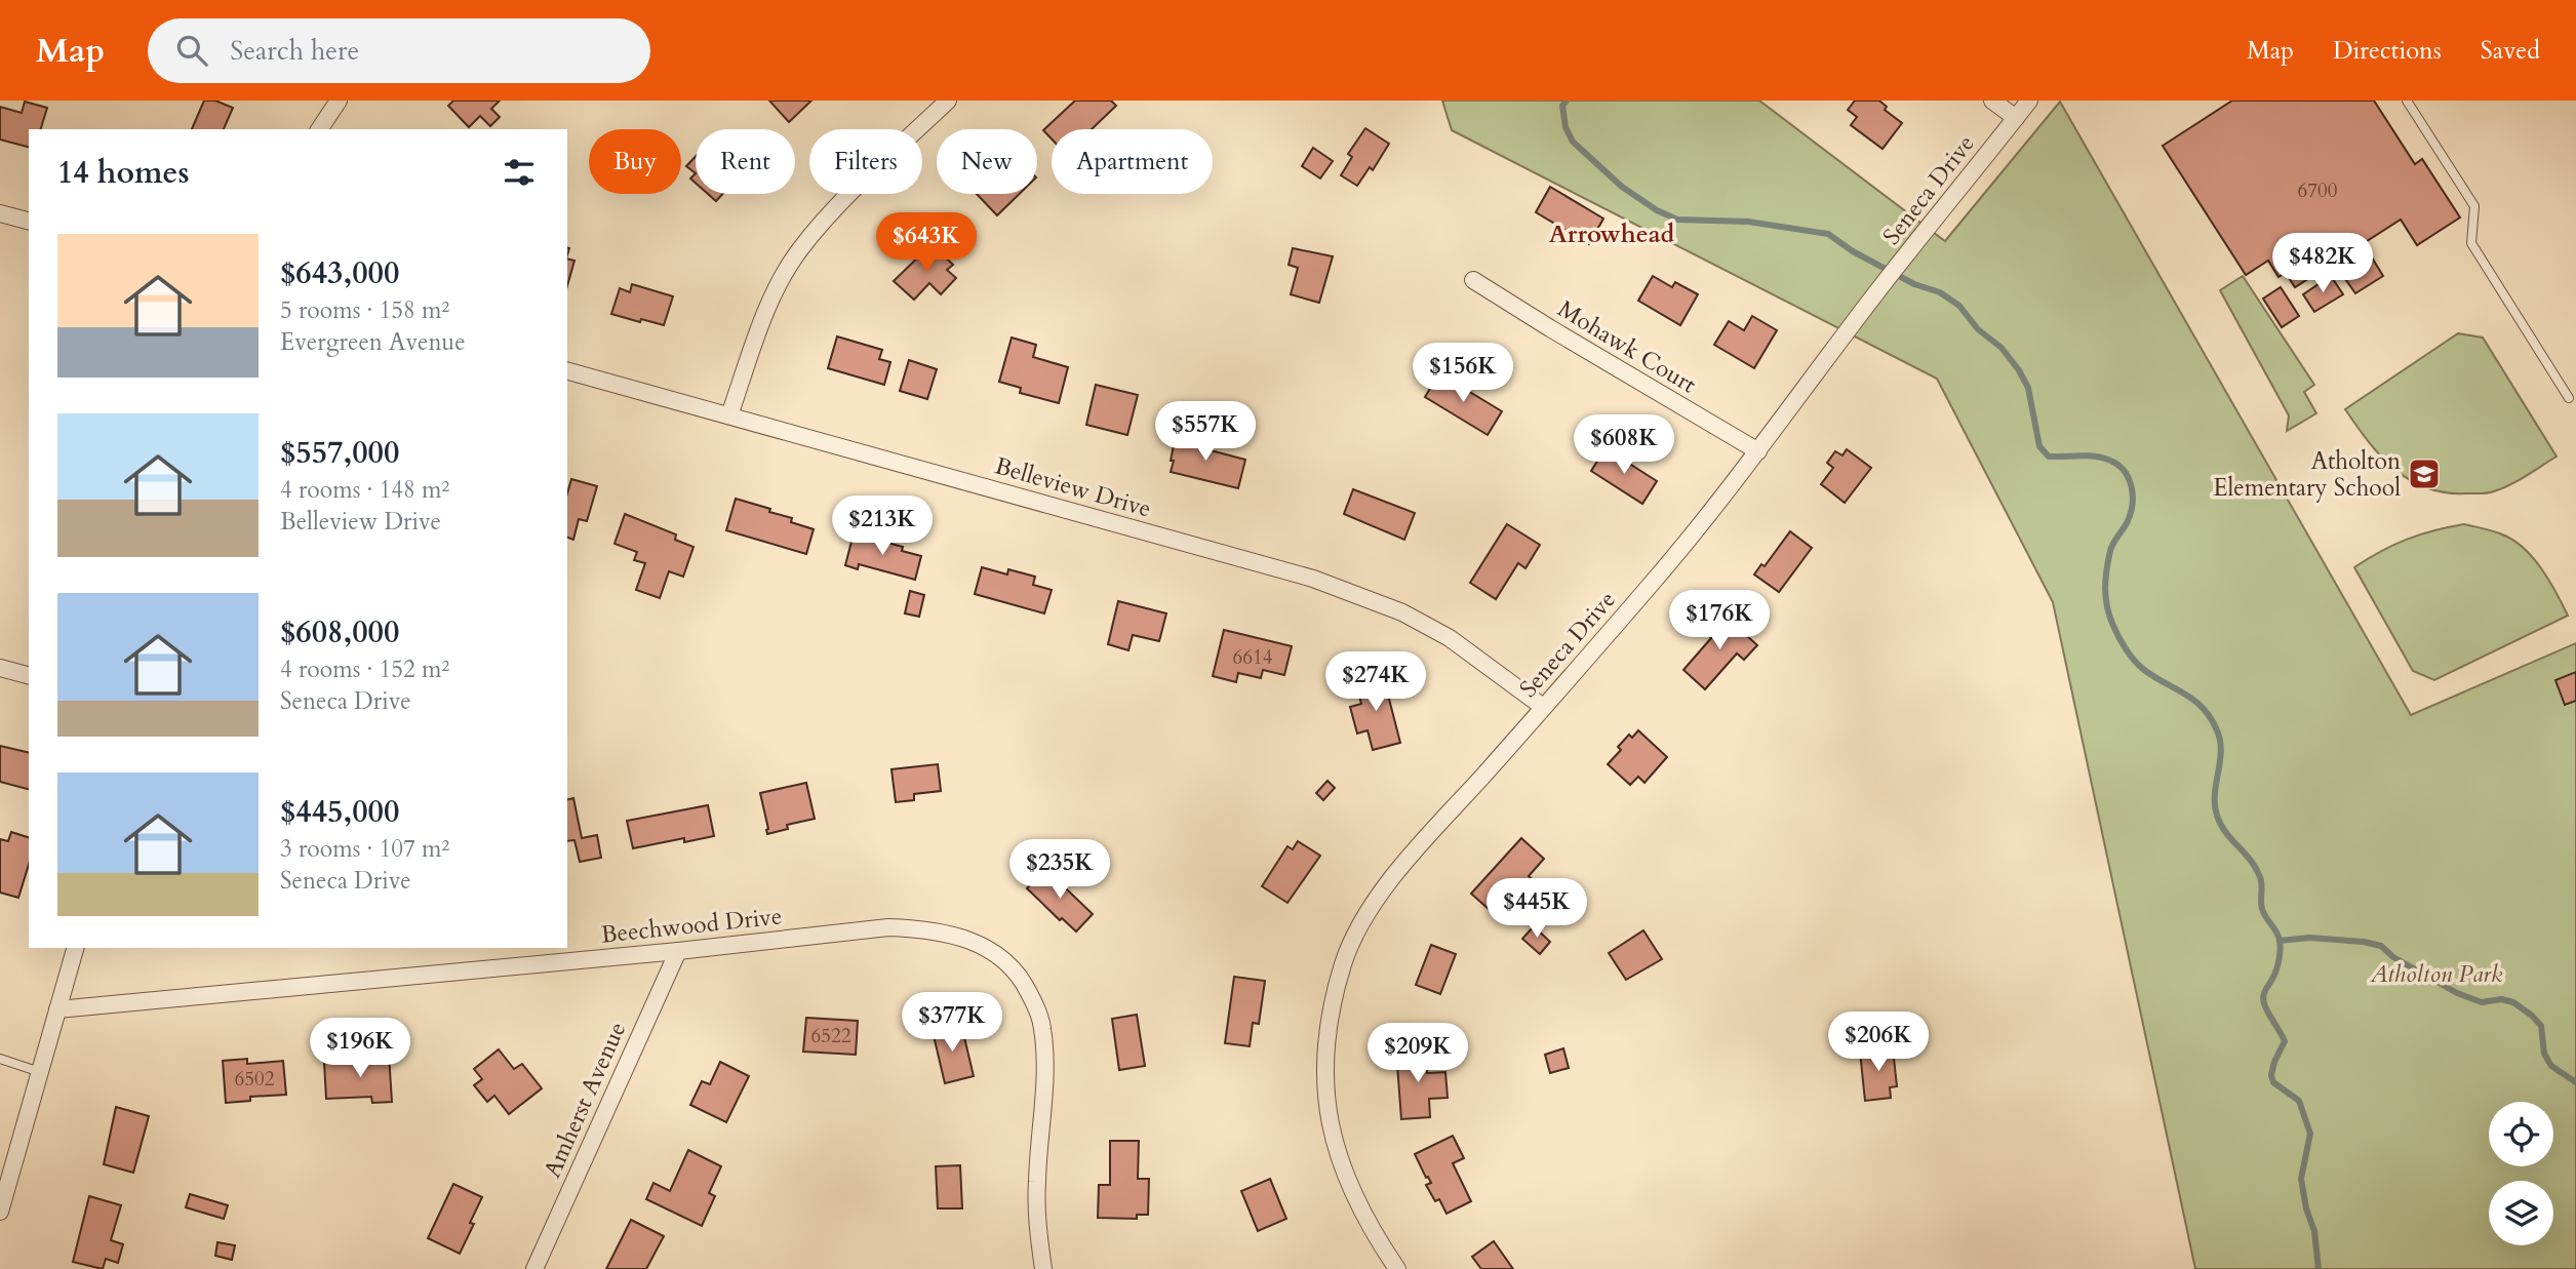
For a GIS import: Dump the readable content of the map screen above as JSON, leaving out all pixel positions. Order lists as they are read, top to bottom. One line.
{"streets":{"street":["Seneca Drive","Mohawk Court","Belleview Drive","Beechwood Drive","Amherst Avenue"]},"crossings":[["Seneca Drive","Mohawk Court"],["Seneca Drive","Belleview Drive"],["Beechwood Drive","Amherst Avenue"]],"districts":["Arrowhead"],"parks":["Atholton Park"],"places":{"school or university":["Atholton Elementary School"]},"house_numbers":["6700","6614","6522","6502"],"page":{"header":"Map","search":"Search here","nav":["Map","Directions","Saved"],"chip":["Buy","Rent","Filters","New","Apartment"],"heading":"14 homes","price":["$643K","$482K","$156K","$557K","$608K","$213K","$176K","$274K","$235K","$445K","$377K","$206K","$196K","$209K"],"list":[{"name":"$643,000","note":"5 rooms · 158 m² · Evergreen Avenue"},{"name":"$557,000","note":"4 rooms · 148 m² · Belleview Drive"},{"name":"$608,000","note":"4 rooms · 152 m² · Seneca Drive"},{"name":"$445,000","note":"3 rooms · 107 m² · Seneca Drive"}]}}
